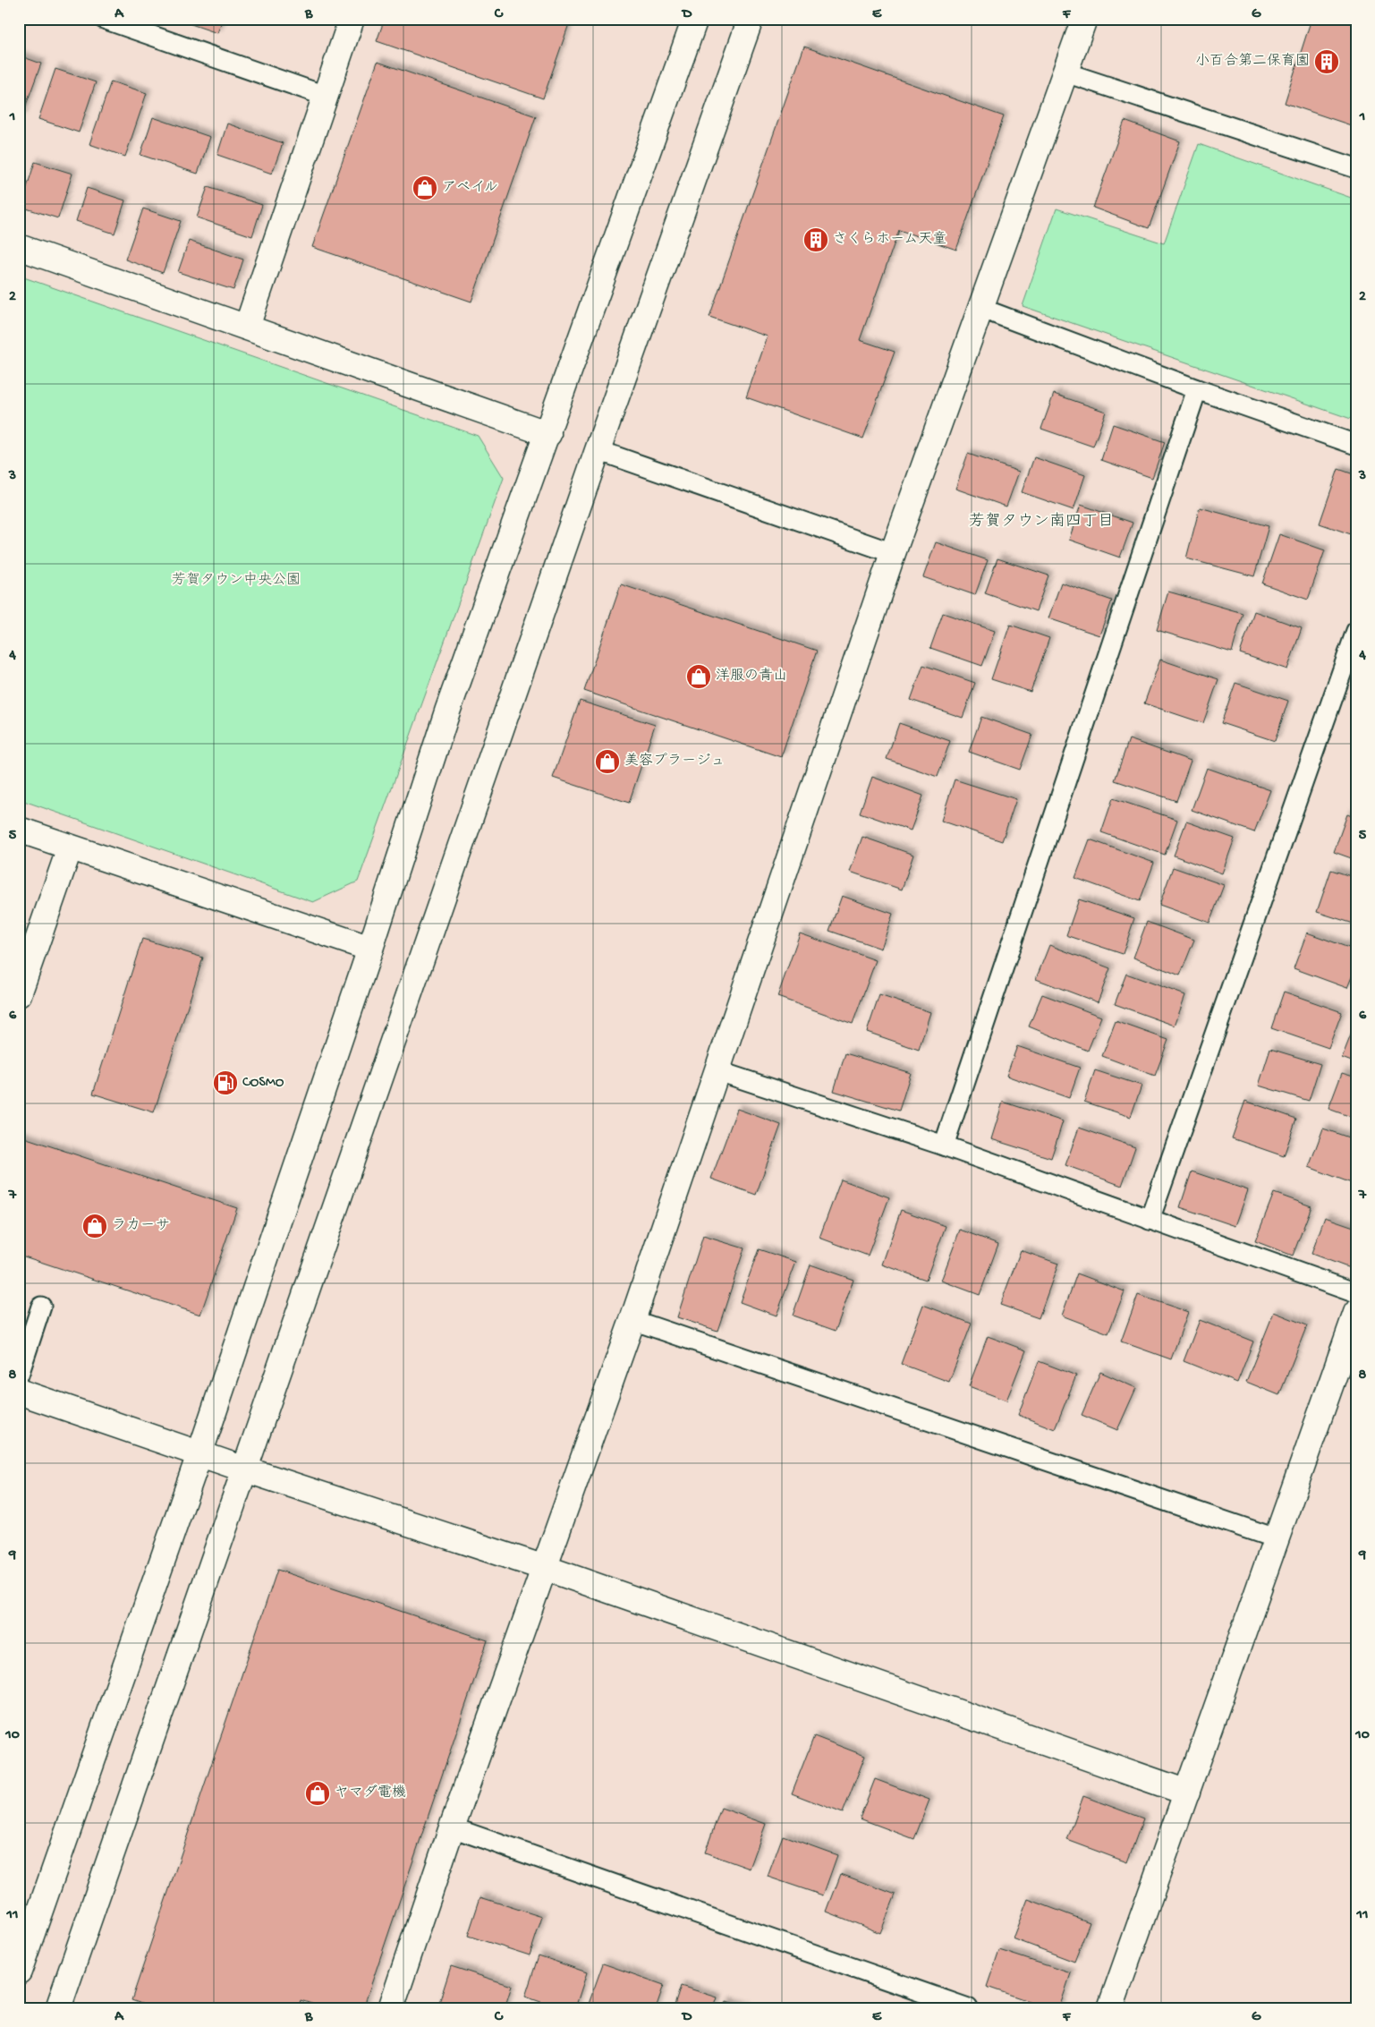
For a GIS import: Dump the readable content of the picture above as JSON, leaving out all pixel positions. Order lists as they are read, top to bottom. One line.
{"districts":["芳賀タウン南四丁目"],"parks":["芳賀タウン中央公園"],"places":{"building":["小百合第二保育園","さくらホーム天童"],"shop":["アベイル","洋服の青山","美容プラージュ","ラカーサ","ヤマダ電機"],"fuel station":["COSMO"]},"grid":{"columns":["A","B","C","D","E","F","G"],"rows":["1","2","3","4","5","6","7","8","9","10","11"]}}
